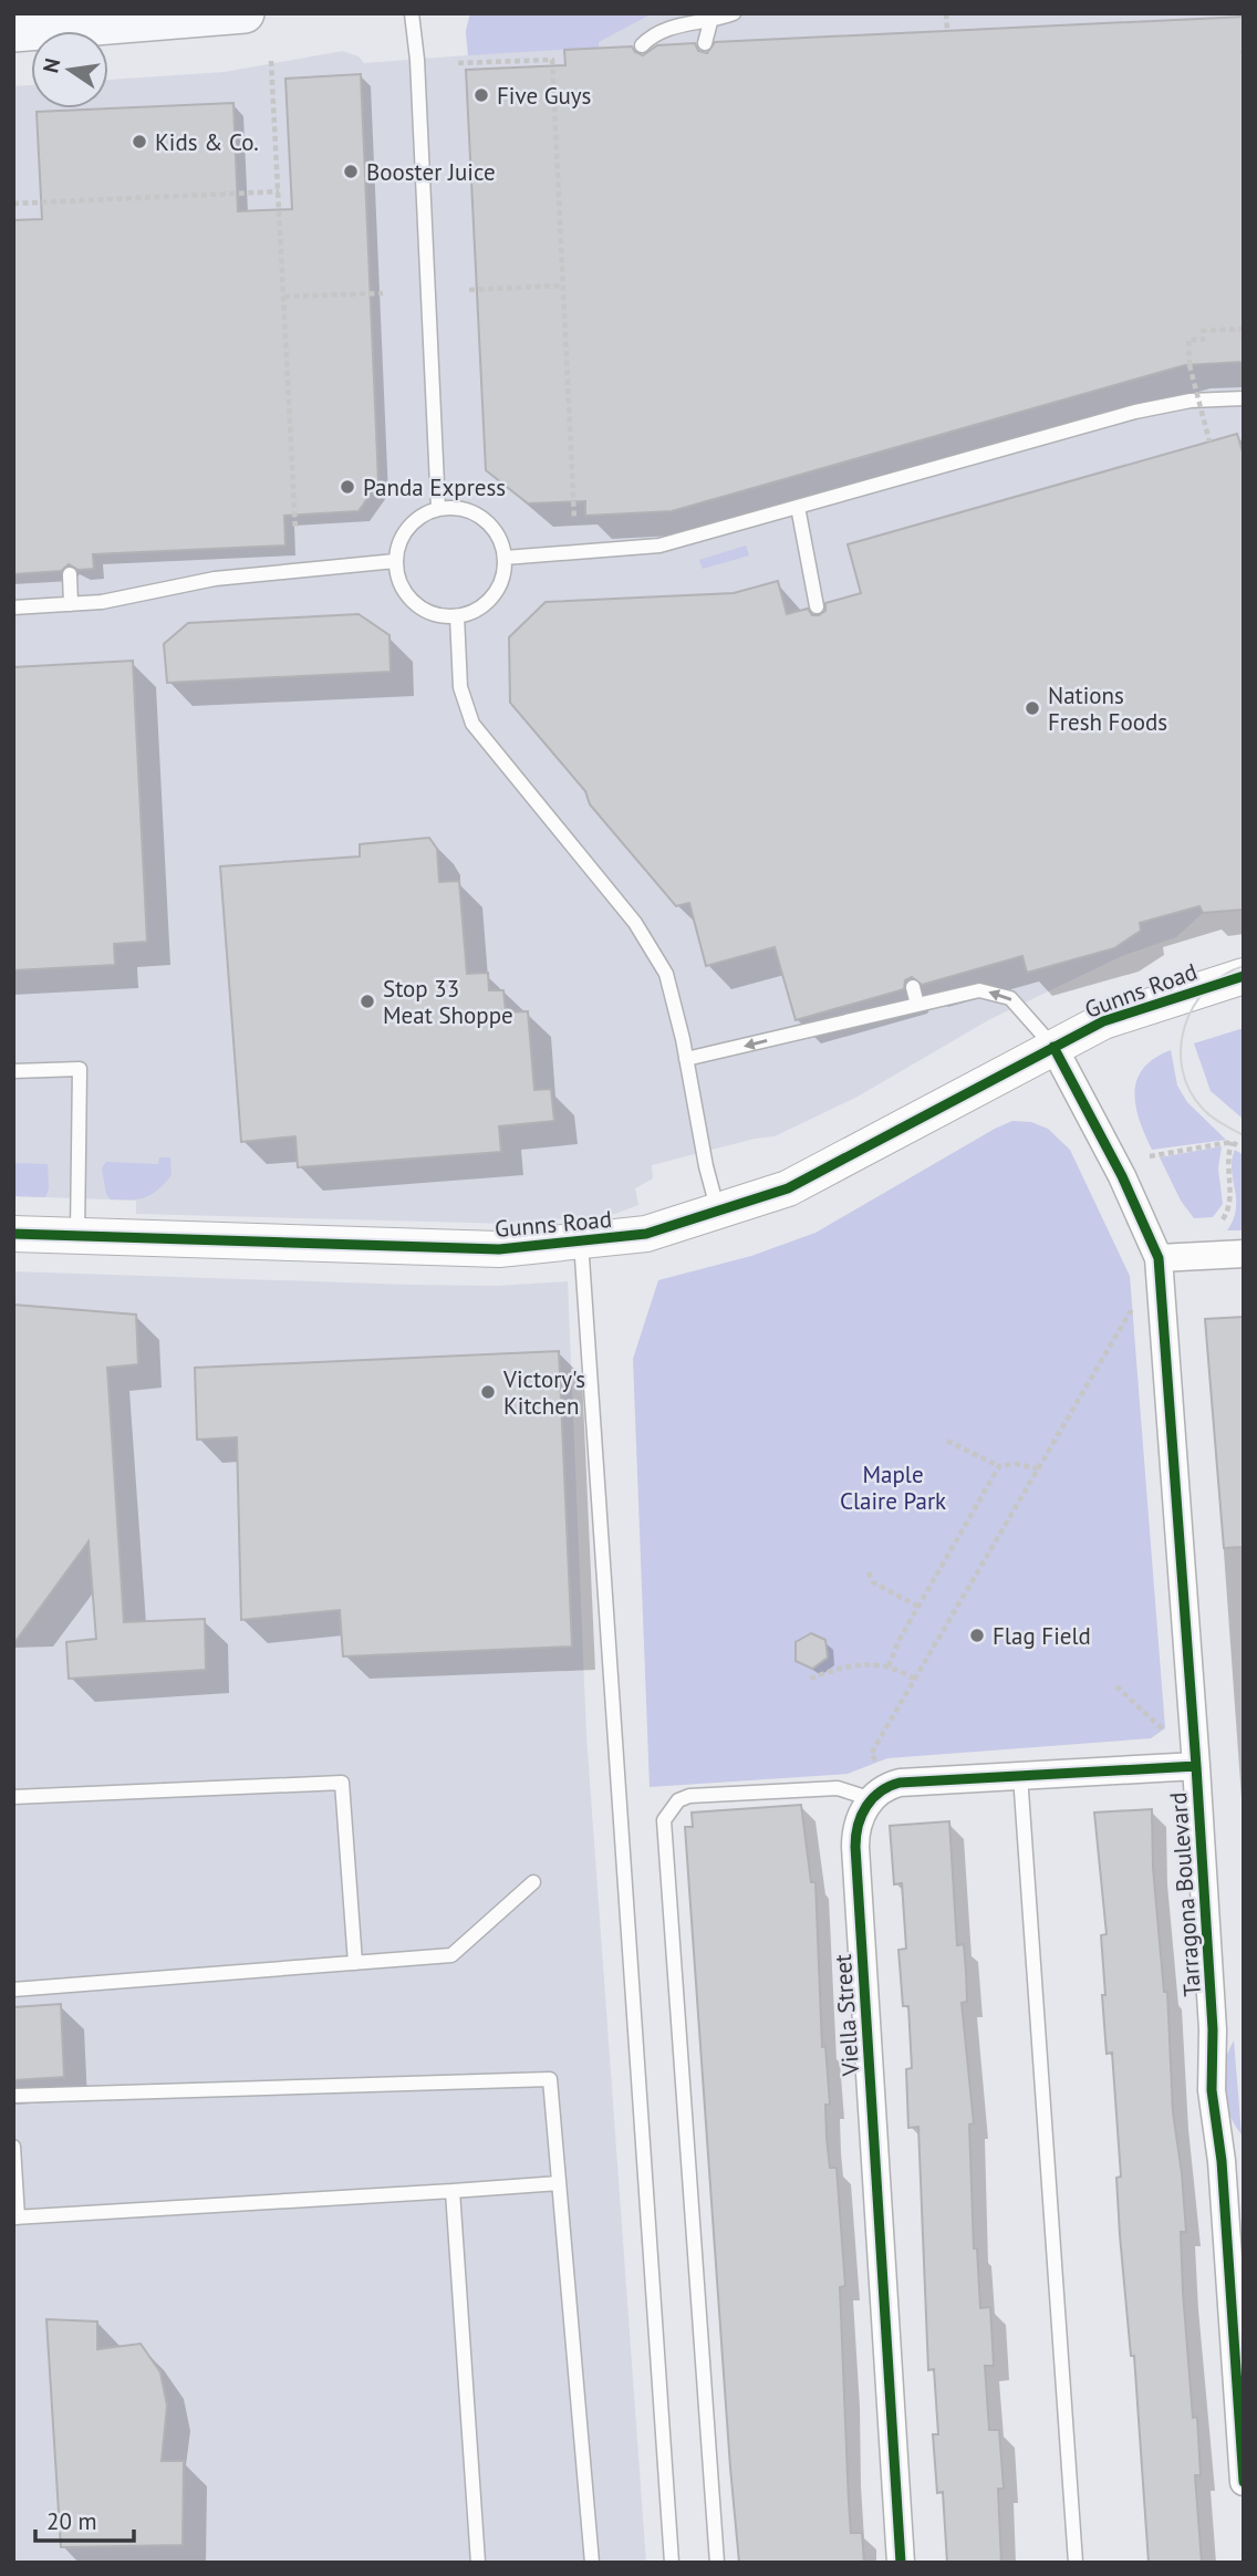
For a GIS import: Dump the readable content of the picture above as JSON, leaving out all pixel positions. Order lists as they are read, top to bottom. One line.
{"streets":{"street":["Gunns Road","Tarragona Boulevard","Viella Street"]},"parks":["Maple Claire Park"],"places":["Five Guys","Kids & Co.","Booster Juice","Panda Express","Nations Fresh Foods","Stop 33 Meat Shoppe","Victory's Kitchen","Flag Field"],"scale_bar":"20 m","north":"left"}
